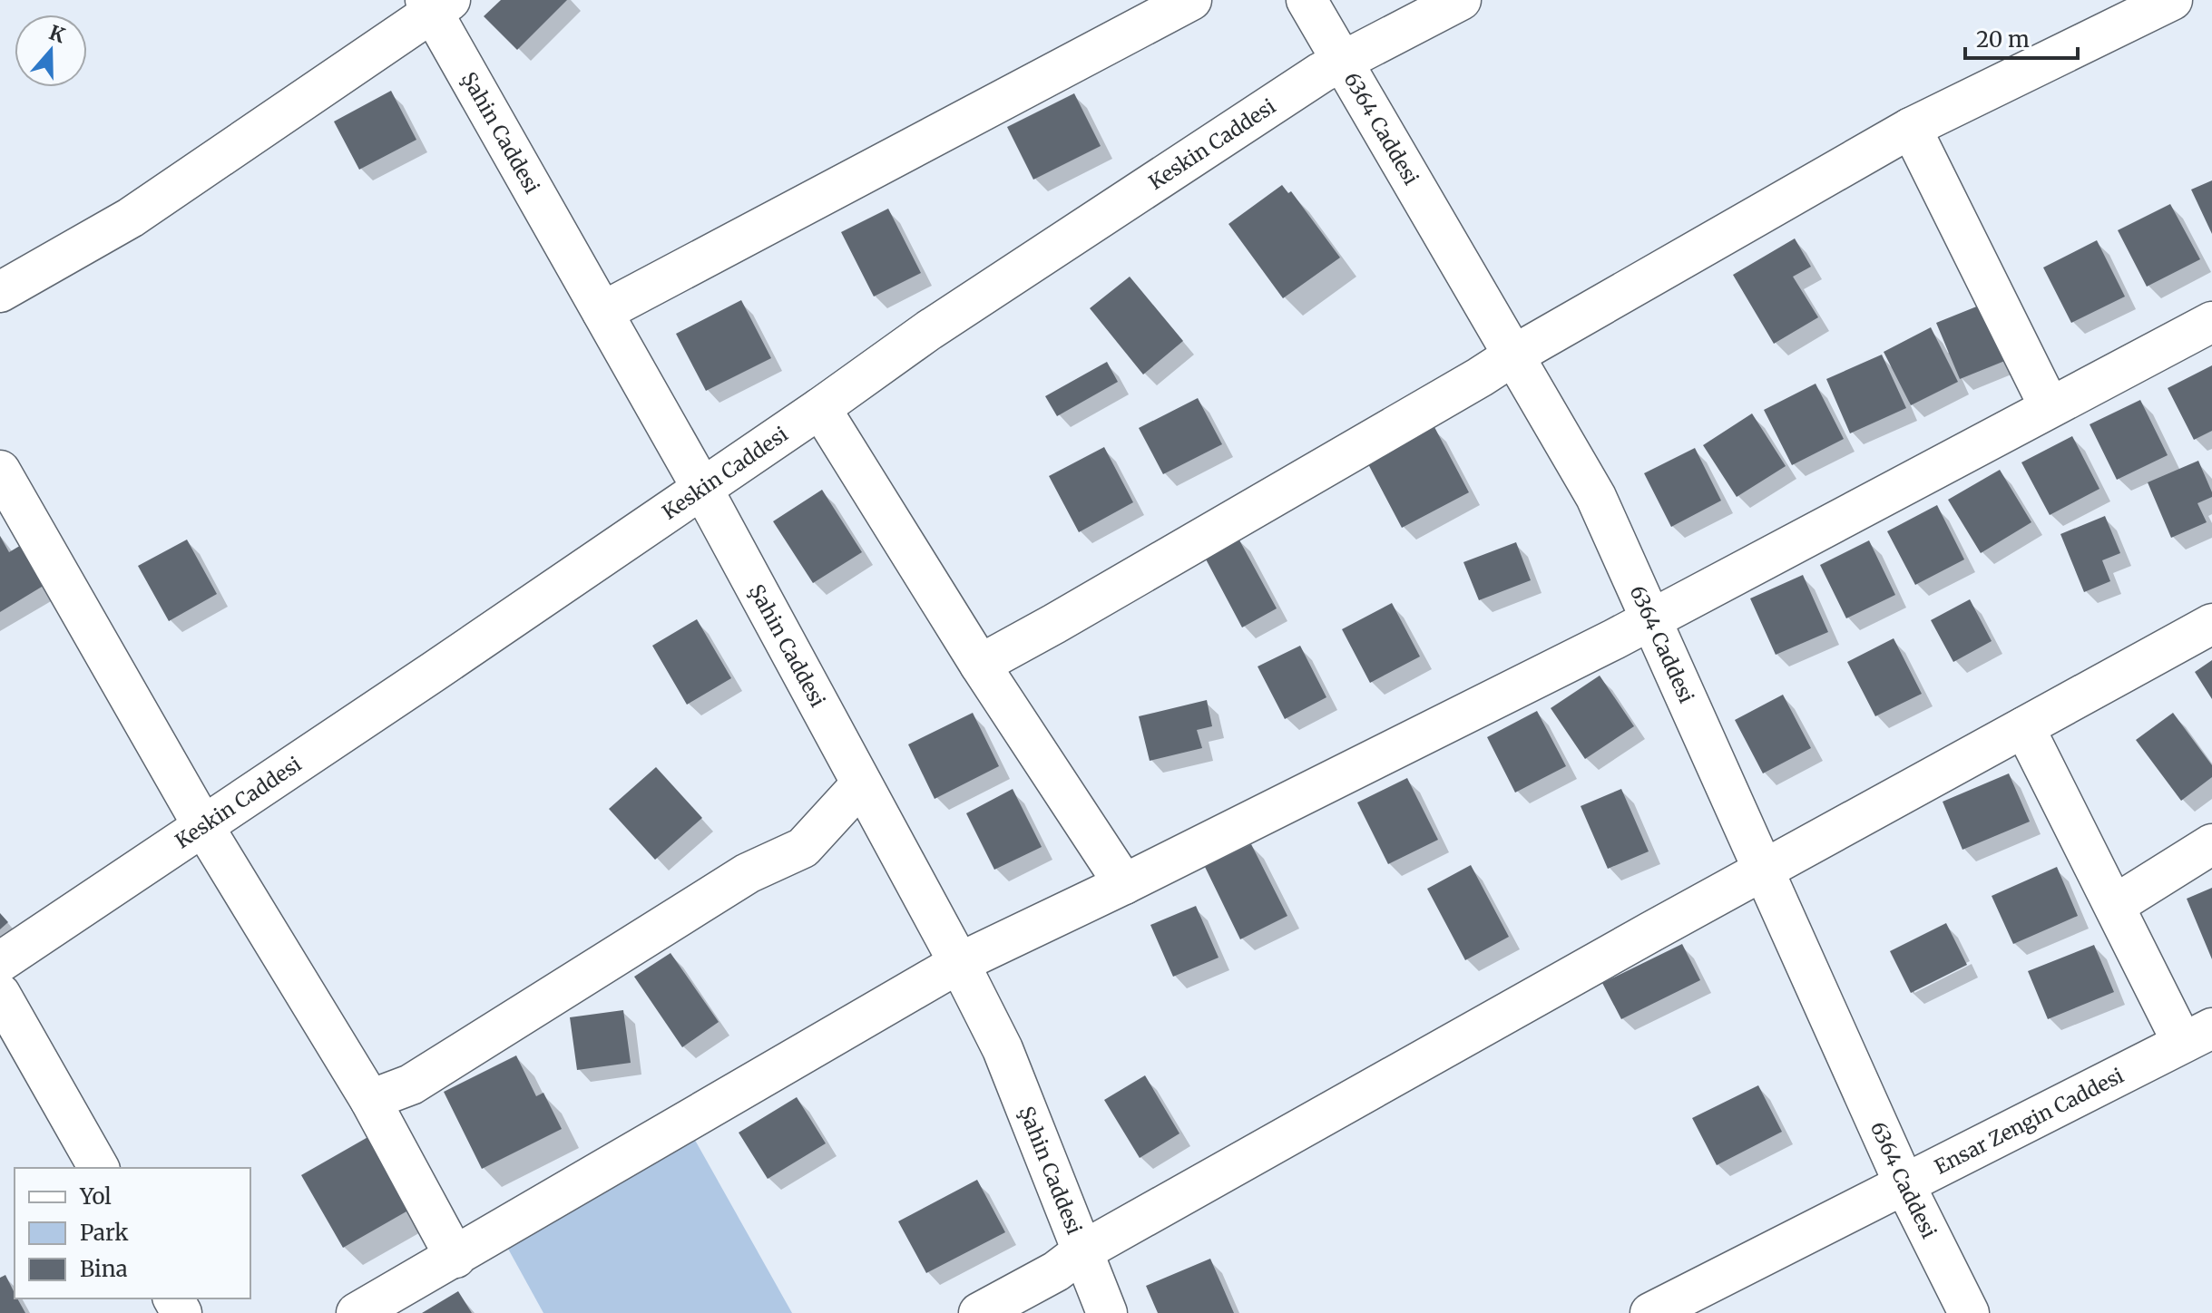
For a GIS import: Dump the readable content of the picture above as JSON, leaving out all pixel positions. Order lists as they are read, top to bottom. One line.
{"streets":{"street":["6364 Caddesi","Şahin Caddesi","Keskin Caddesi","Ensar Zengin Caddesi"]},"crossings":[["6364 Caddesi","Keskin Caddesi"],["6364 Caddesi","Ensar Zengin Caddesi"],["Şahin Caddesi","Keskin Caddesi"]],"legend":["Yol","Park","Bina"],"scale_bar":"20 m","north":"top"}
